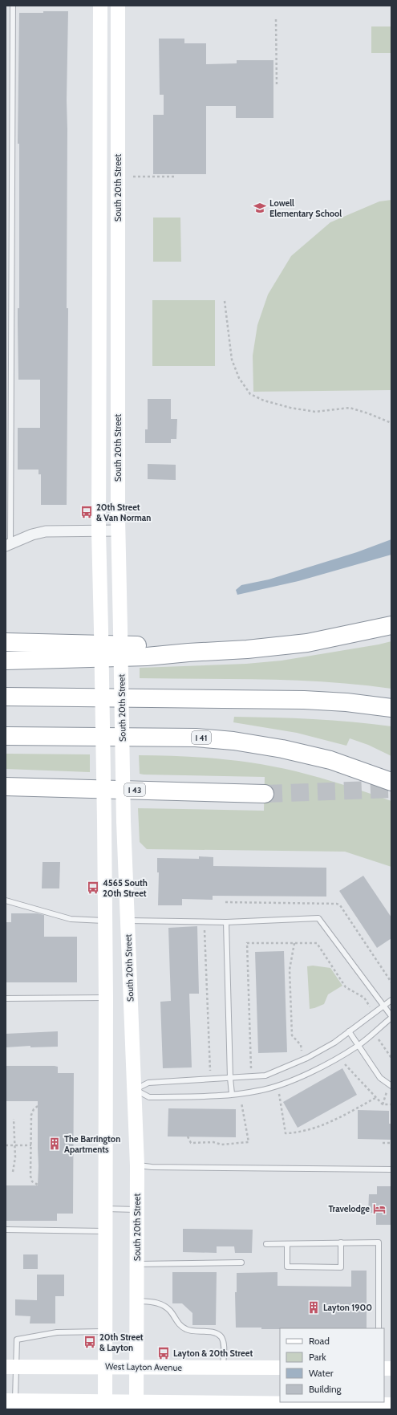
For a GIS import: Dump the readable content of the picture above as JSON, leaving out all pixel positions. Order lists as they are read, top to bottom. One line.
{"streets":{"highway":["I 41","I 43"],"street":["South 20th Street","West Layton Avenue"]},"crossings":[["South 20th Street","West Layton Avenue"]],"places":{"school or university":["Lowell Elementary School"],"bus stop":["20th Street & Van Norman","4565 South 20th Street","20th Street & Layton","Layton & 20th Street"],"building":["The Barrington Apartments","Layton 1900"],"hotel":["Travelodge"]},"legend":["Road","Park","Water","Building"]}
